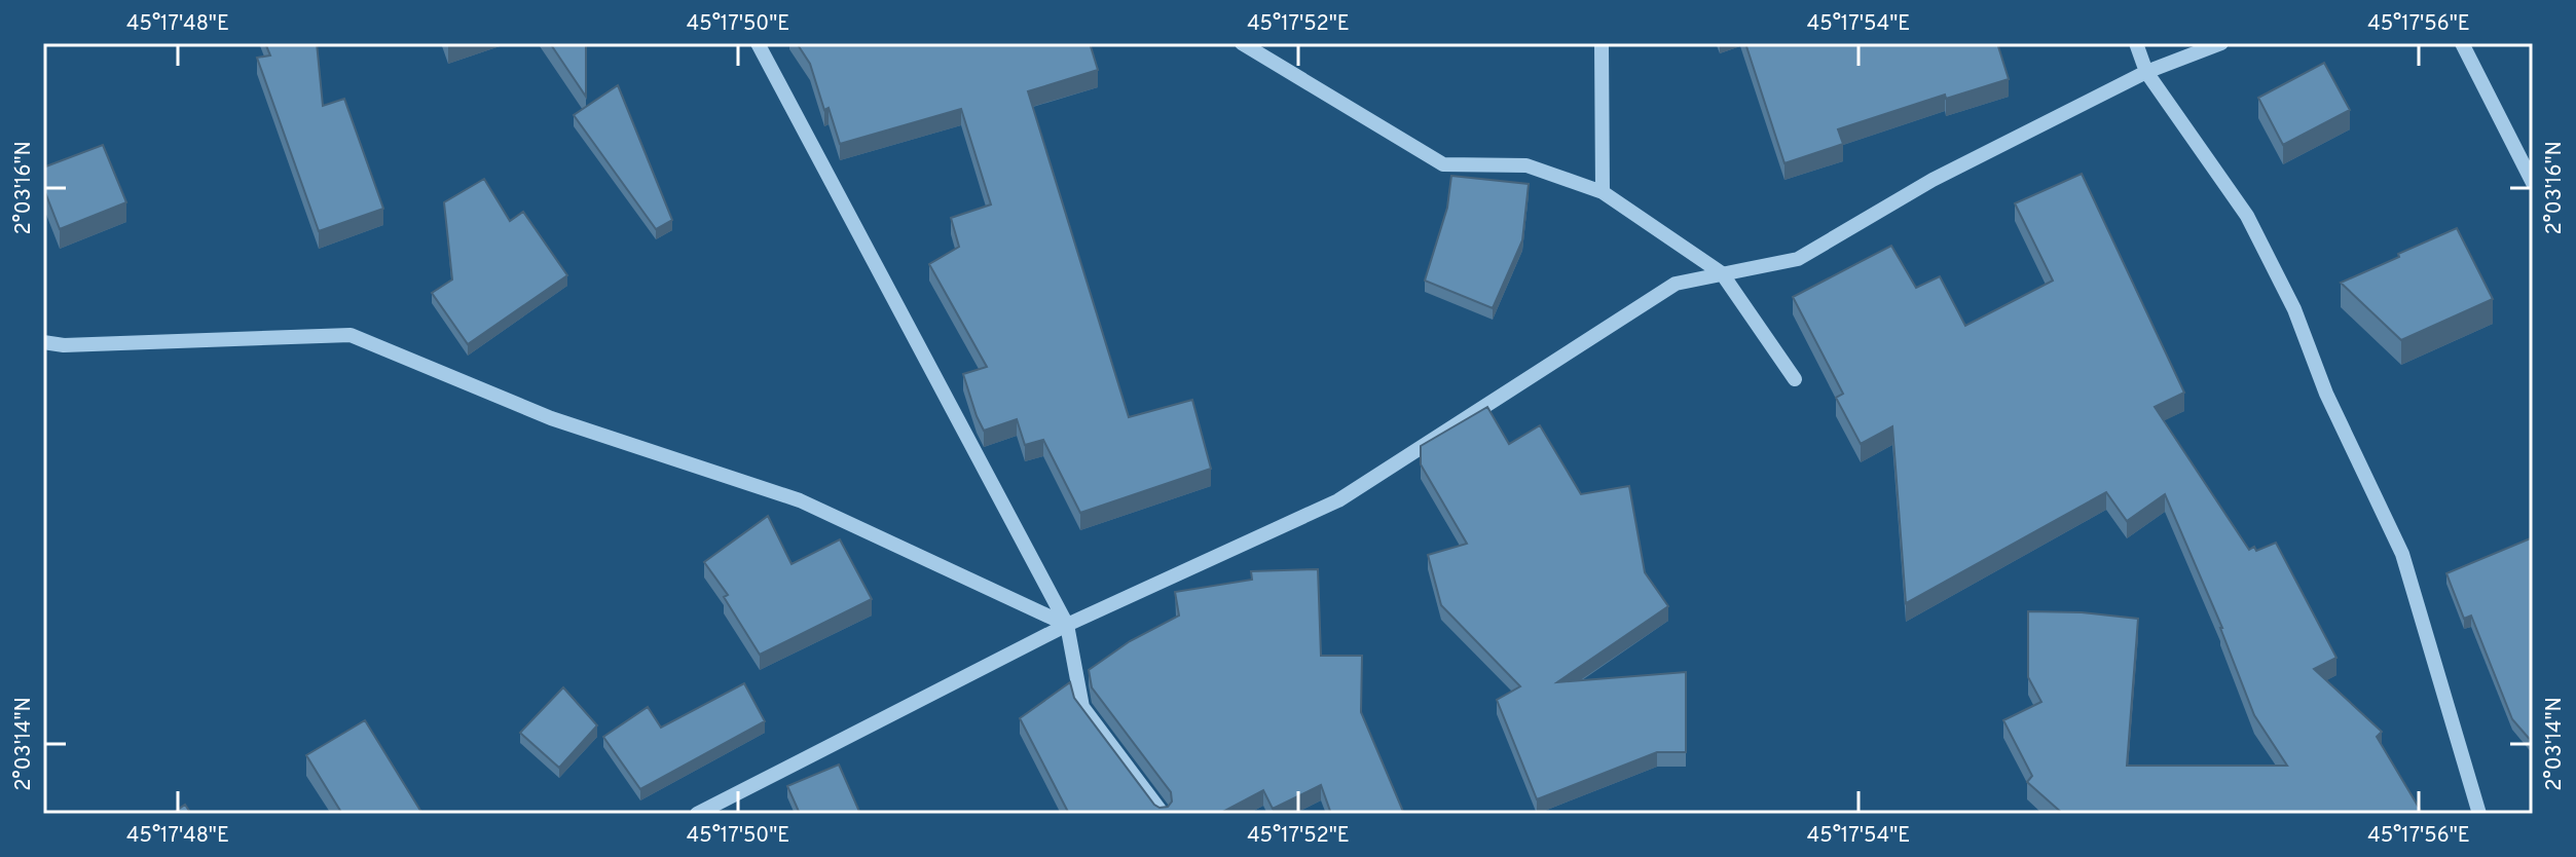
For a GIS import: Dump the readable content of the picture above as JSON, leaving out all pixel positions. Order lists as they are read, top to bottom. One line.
{"coordinates":["45°17'48\"E","45°17'50\"E","45°17'52\"E","45°17'54\"E","45°17'56\"E","2°03'16\"N","2°03'14\"N"]}
